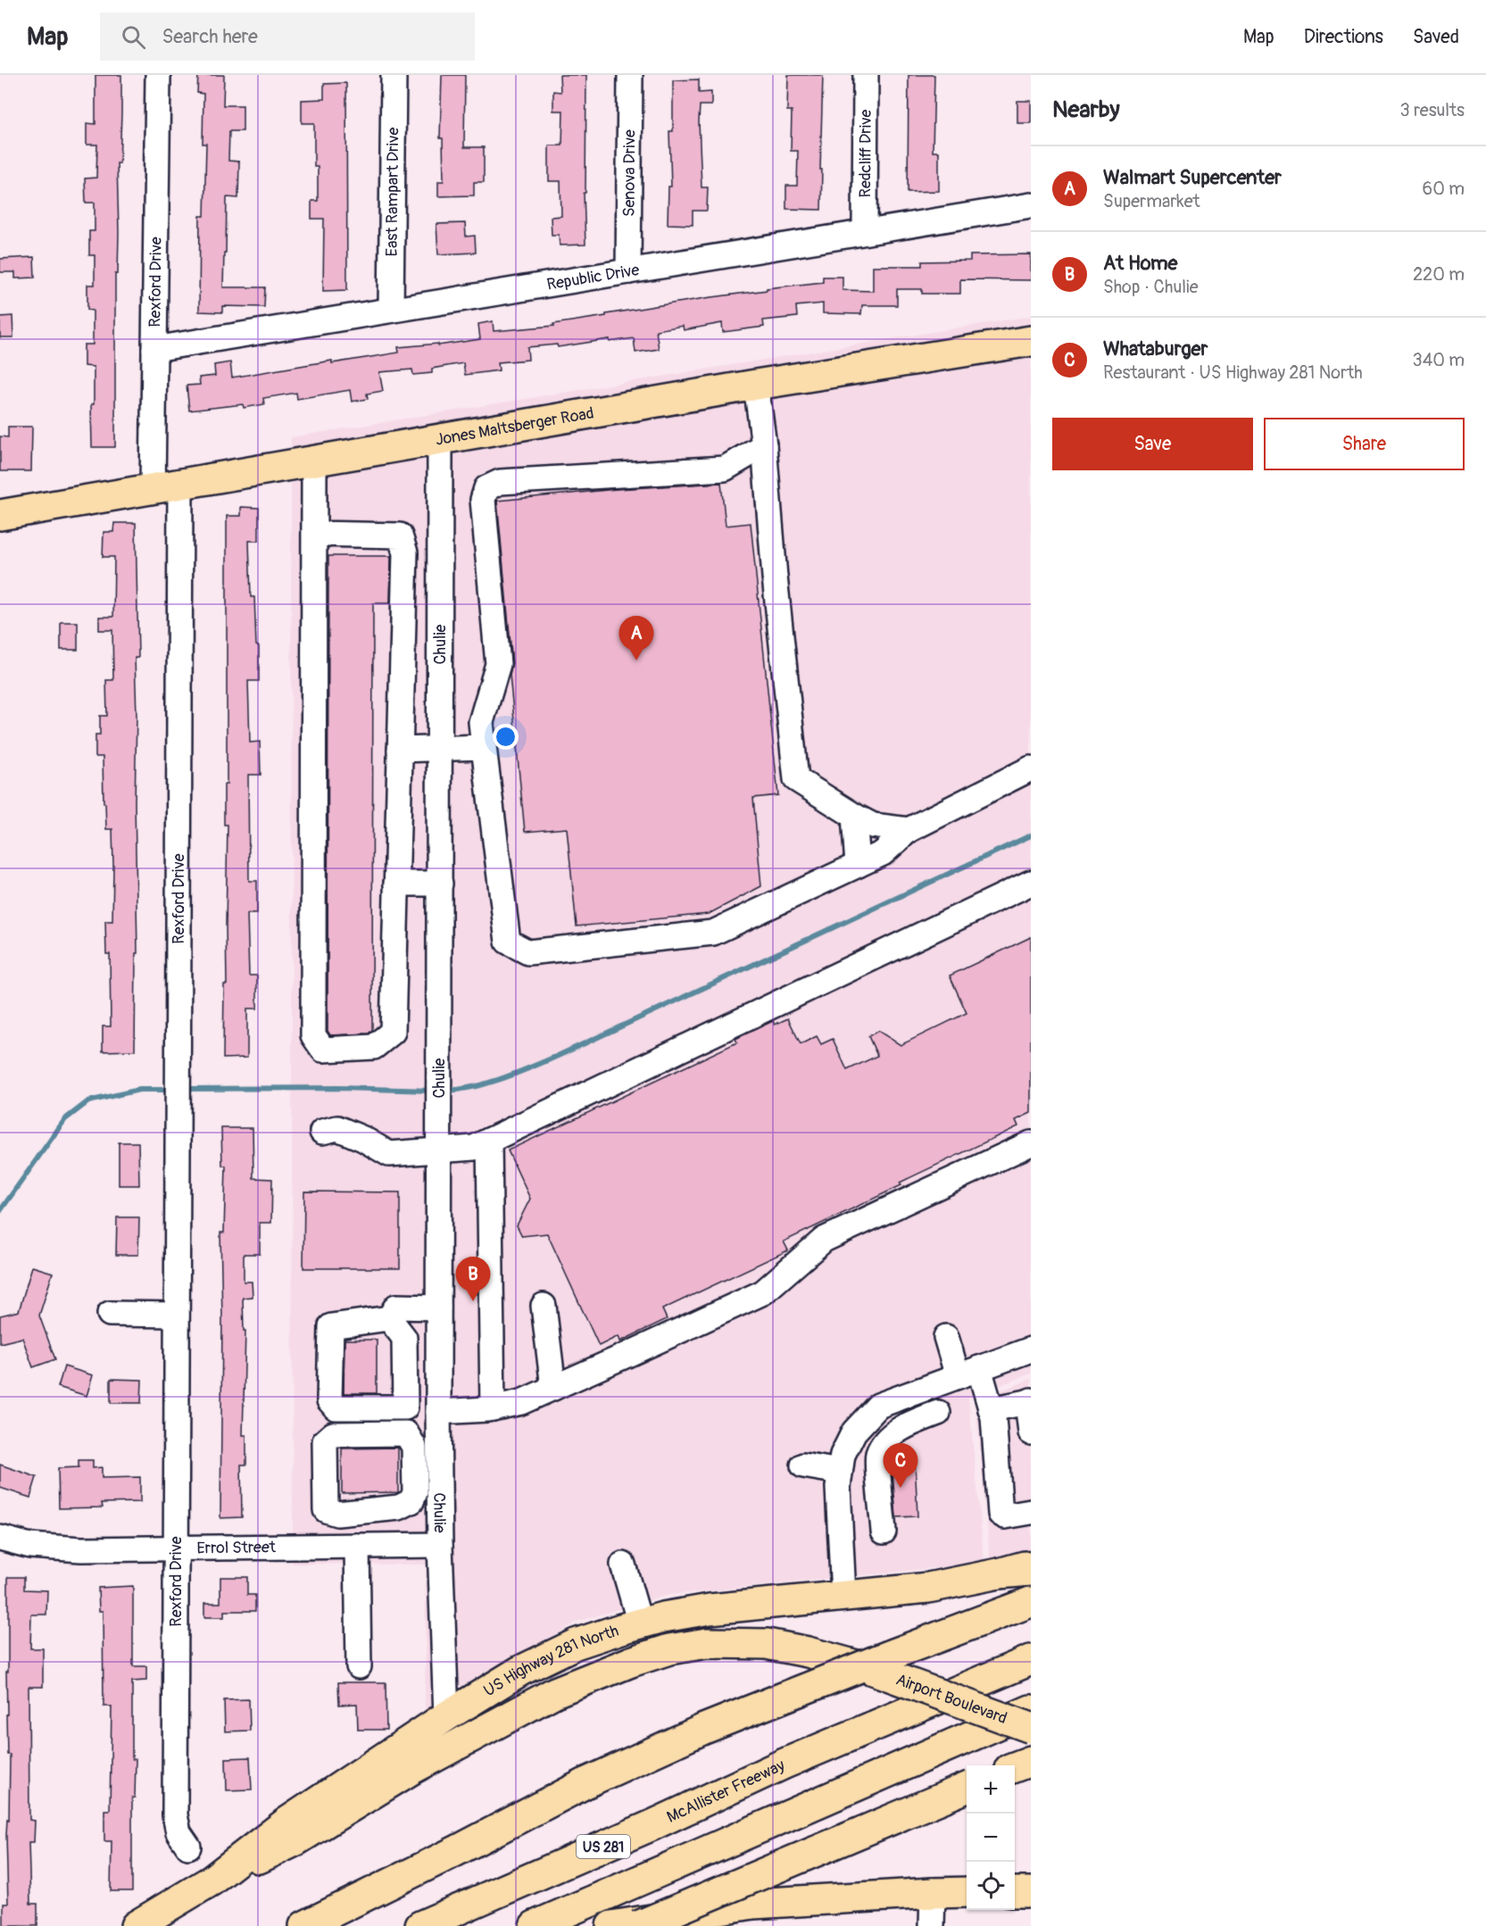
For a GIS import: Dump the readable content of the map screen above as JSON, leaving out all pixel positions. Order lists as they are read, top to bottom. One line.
{"streets":{"main road":["Jones Maltsberger Road","US Highway 281 North","Airport Boulevard","McAllister Freeway","US 281"],"street":["Redcliff Drive","Senova Drive","East Rampart Drive","Republic Drive","Rexford Drive","Chulie","Errol Street"]},"crossings":[["Redcliff Drive","Republic Drive"],["Senova Drive","Republic Drive"],["East Rampart Drive","Republic Drive"],["Republic Drive","Rexford Drive"],["Rexford Drive","Jones Maltsberger Road"],["Rexford Drive","Errol Street"],["Jones Maltsberger Road","Chulie"],["Chulie","Errol Street"],["Chulie","US Highway 281 North"],["US Highway 281 North","Airport Boulevard"]],"page":{"header":"Map","search":"Search here","nav":["Map","Directions","Saved"],"heading":["Nearby","3 results"],"list":[{"mark":"A","name":"Walmart Supercenter","note":"Supermarket","value":"60 m"},{"mark":"B","name":"At Home","note":"Shop · Chulie","value":"220 m"},{"mark":"C","name":"Whataburger","note":"Restaurant · US Highway 281 North","value":"340 m"}],"buttons":["Save","Share"],"pins":["A","B","C"],"map_buttons":["+","−"]}}
